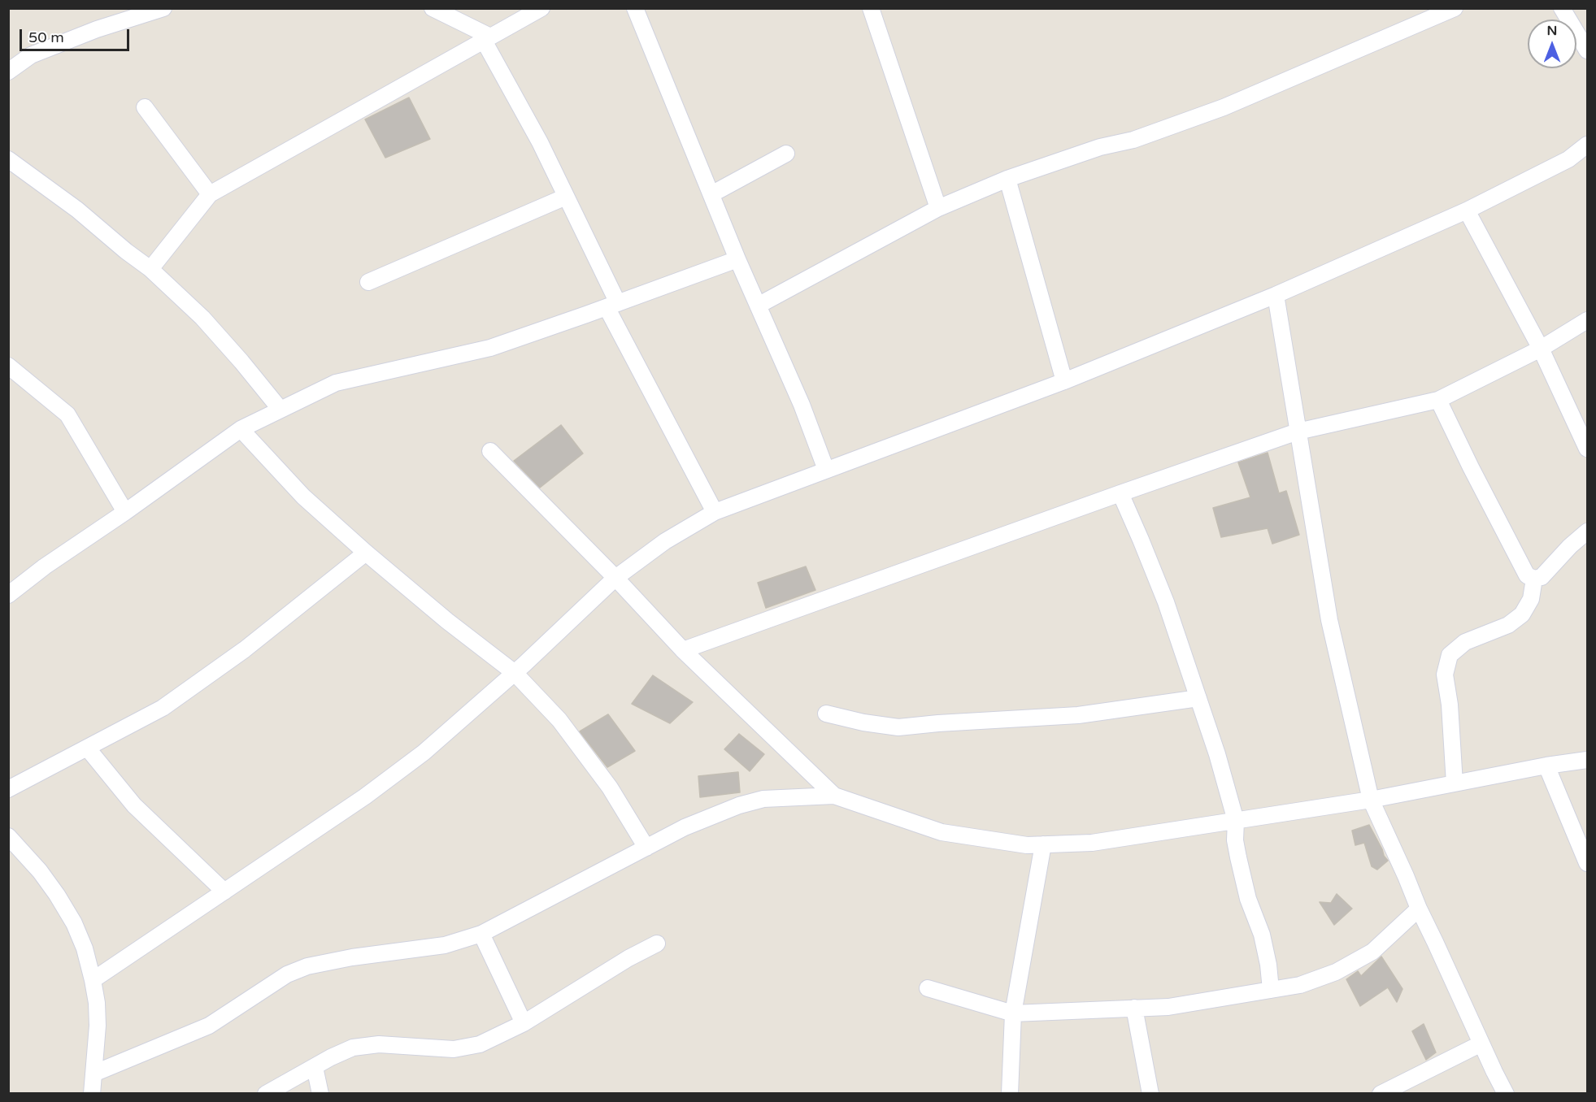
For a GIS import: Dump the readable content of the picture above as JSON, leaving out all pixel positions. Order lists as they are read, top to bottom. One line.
{"scale_bar":"50 m","north":"top"}
